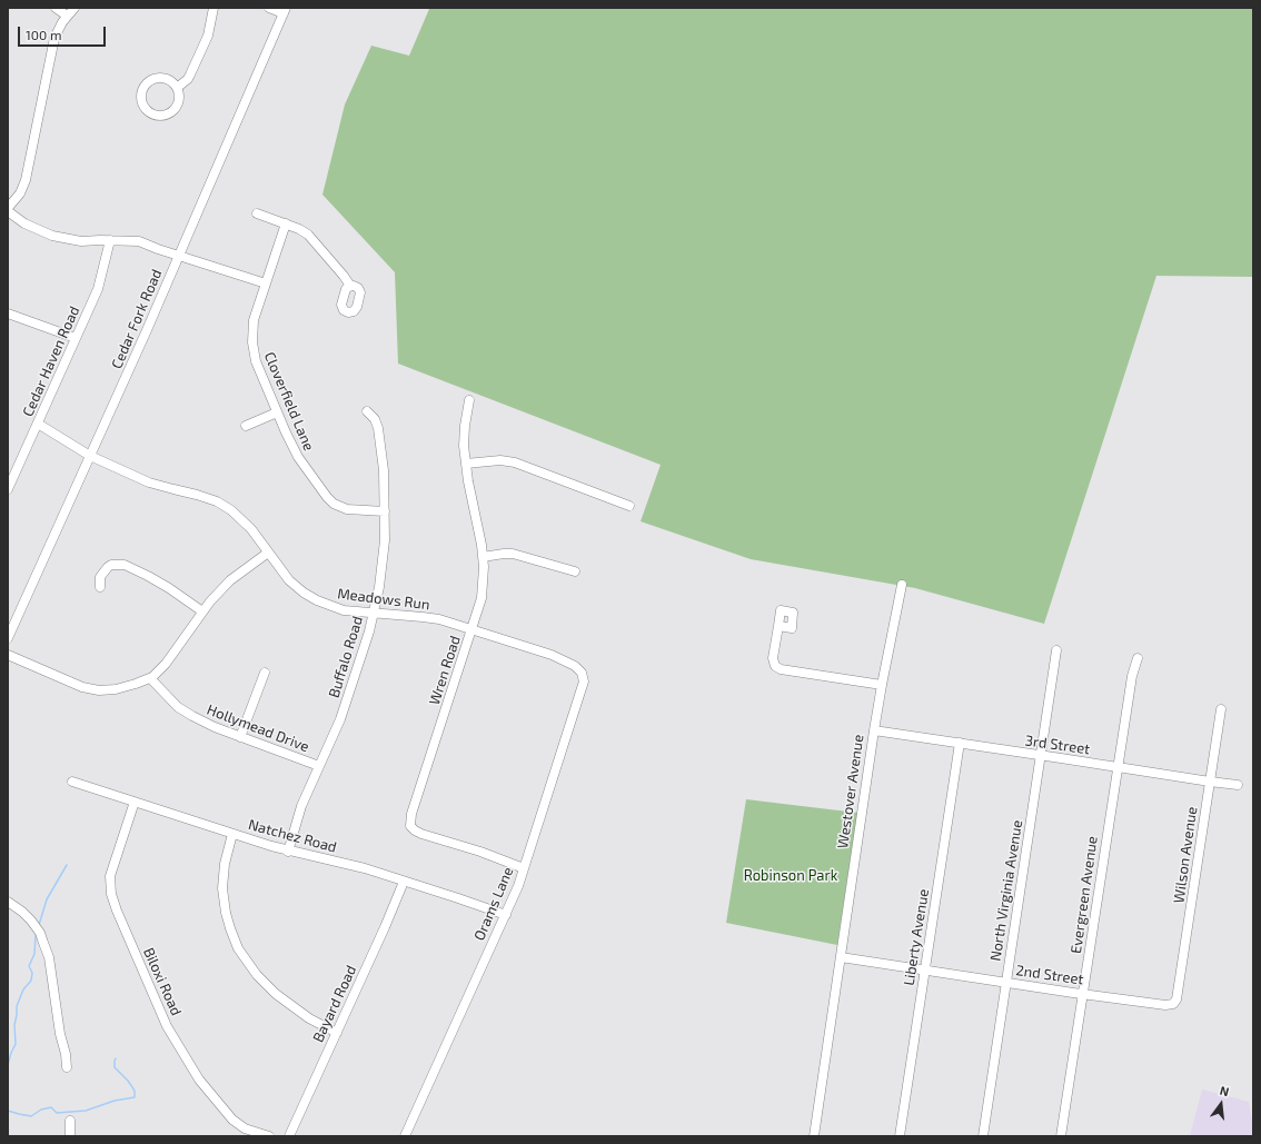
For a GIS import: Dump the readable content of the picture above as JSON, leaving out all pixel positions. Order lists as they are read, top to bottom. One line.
{"streets":{"street":["Cedar Fork Road","Cedar Haven Road","Cloverfield Lane","Meadows Run","Buffalo Road","Wren Road","Hollymead Drive","3rd Street","Westover Avenue","Natchez Road","Wilson Avenue","North Virginia Avenue","Evergreen Avenue","Orams Lane","Liberty Avenue","2nd Street","Biloxi Road","Bayard Road"]},"crossings":[["Cedar Fork Road","Meadows Run"],["Cedar Haven Road","Meadows Run"],["Cloverfield Lane","Buffalo Road"],["Meadows Run","Buffalo Road"],["Meadows Run","Wren Road"],["Meadows Run","Orams Lane"],["Buffalo Road","Hollymead Drive"],["Buffalo Road","Natchez Road"],["Wren Road","Orams Lane"],["3rd Street","Westover Avenue"],["3rd Street","Wilson Avenue"],["3rd Street","North Virginia Avenue"],["3rd Street","Evergreen Avenue"],["3rd Street","Liberty Avenue"],["Westover Avenue","2nd Street"],["Natchez Road","Orams Lane"],["Natchez Road","Biloxi Road"],["Natchez Road","Bayard Road"],["Wilson Avenue","2nd Street"],["North Virginia Avenue","2nd Street"],["Evergreen Avenue","2nd Street"],["Liberty Avenue","2nd Street"]],"parks":["Robinson Park"],"scale_bar":"100 m","north":"top"}
